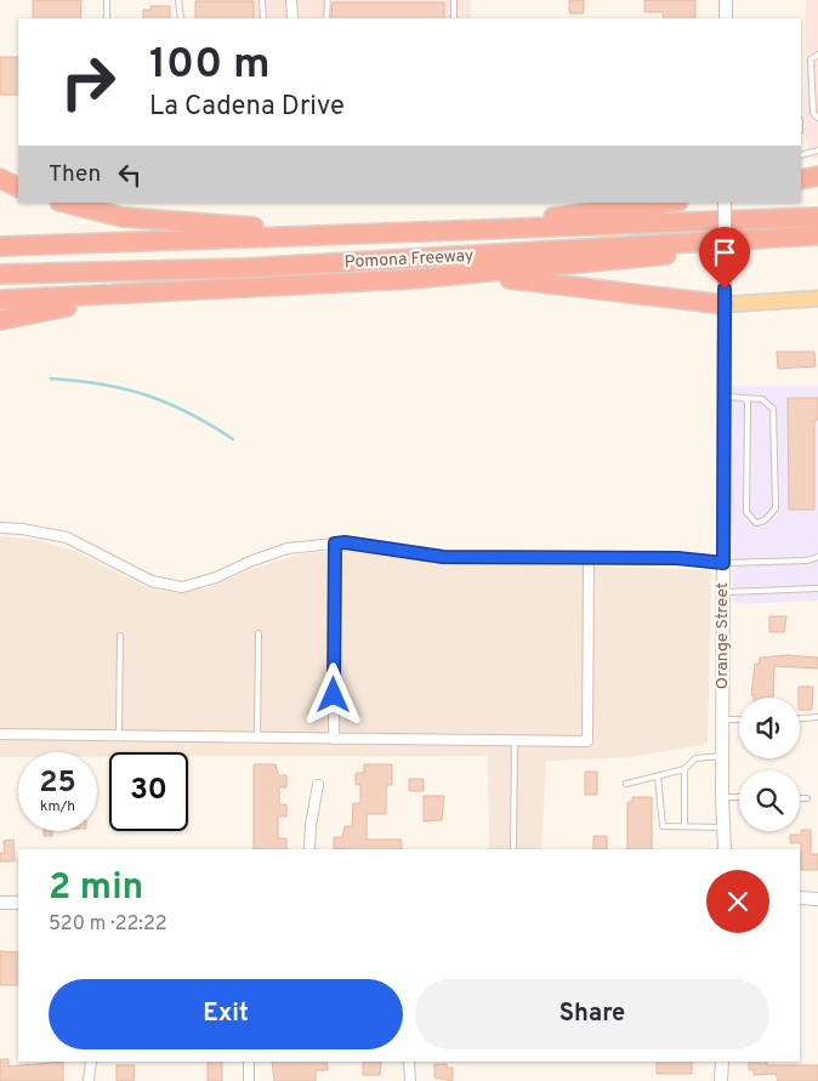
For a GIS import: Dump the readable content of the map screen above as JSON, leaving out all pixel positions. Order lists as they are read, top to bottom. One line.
{"streets":{"highway":["Pomona Freeway"],"street":["Orange Street"]},"page":{"turn":["100 m","La Cadena Drive"],"then":"Then","speed":"25 km/h","limit":"30","heading":["2 min","520 m · 22:22"],"buttons":["Exit","Share"]}}
